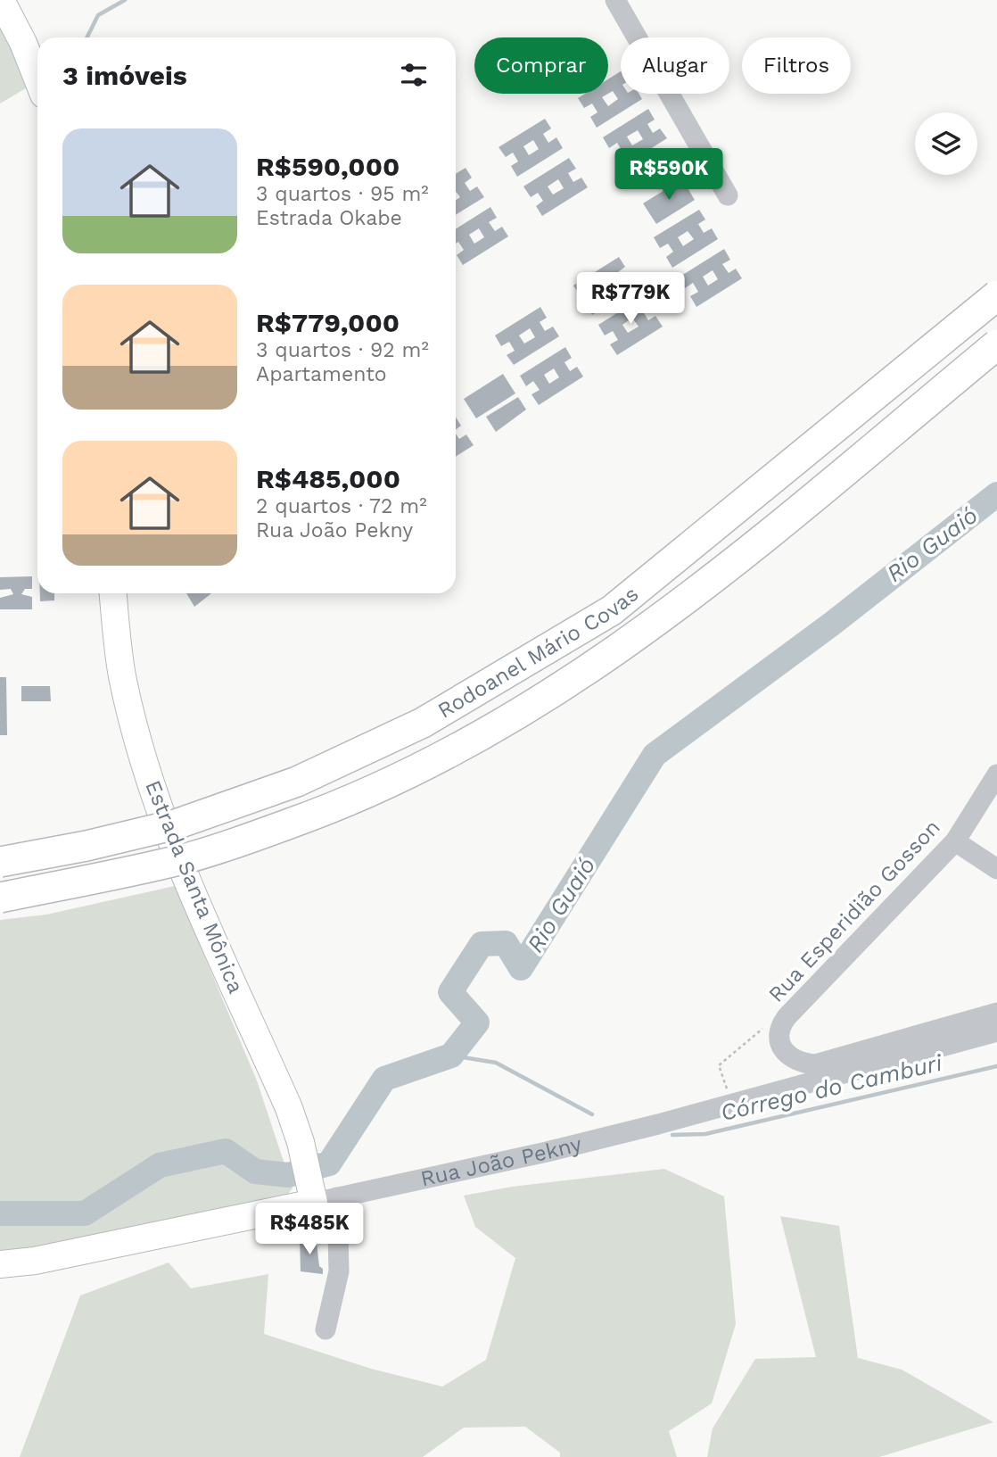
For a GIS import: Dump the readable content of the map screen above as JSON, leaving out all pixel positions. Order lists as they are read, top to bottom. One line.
{"streets":{"highway":["Rodoanel Mário Covas"],"main road":["Estrada Santa Mônica","Rua João Pekny"],"street":["Rua Esperidião Gosson"]},"crossings":[["Estrada Santa Mônica","Rua João Pekny"]],"water":["Rio Guaió","Córrego do Camburi"],"page":{"chip":["Comprar","Alugar","Filtros"],"heading":"3 imóveis","list":[{"name":"R$590,000","note":"3 quartos · 95 m² · Estrada Okabe"},{"name":"R$779,000","note":"3 quartos · 92 m² · Apartamento"},{"name":"R$485,000","note":"2 quartos · 72 m² · Rua João Pekny"}],"price":["R$590K","R$779K","R$485K"]}}
